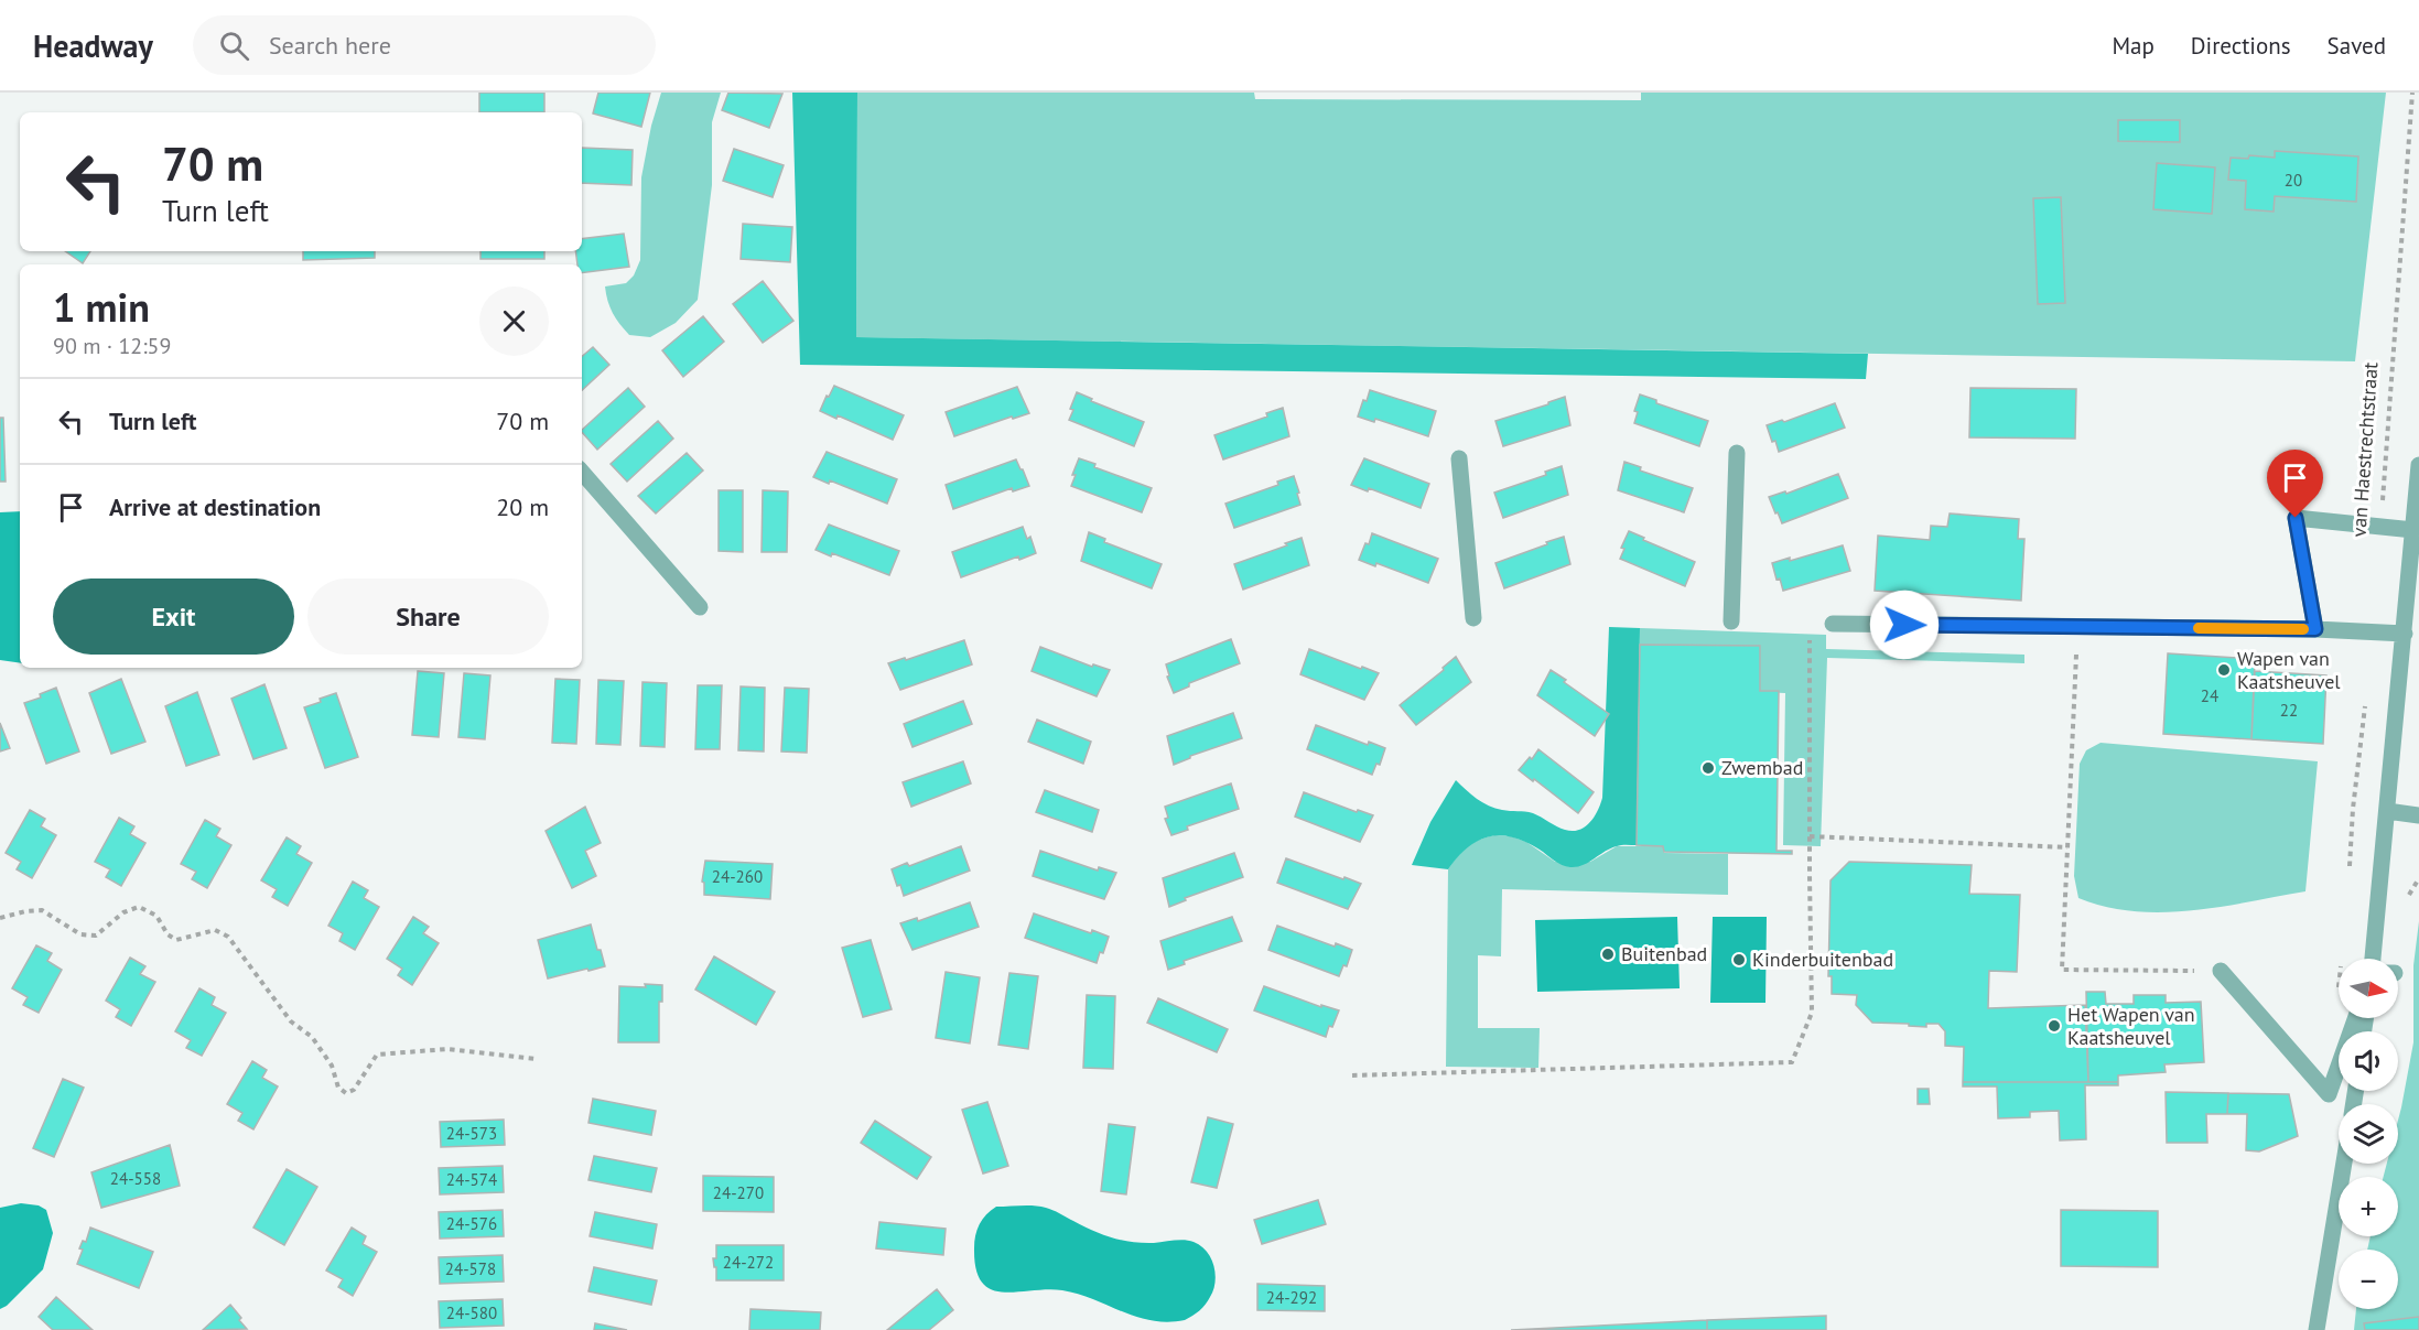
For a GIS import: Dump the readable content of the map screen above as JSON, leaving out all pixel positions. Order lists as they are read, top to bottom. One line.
{"streets":{"path":["van Haestrechtstraat"]},"places":["Wapen van Kaatsheuvel","Zwembad","Buitenbad","Kinderbuitenbad","Het Wapen van Kaatsheuvel"],"house_numbers":["20","24","22","24-260","24-573","24-558","24-574","24-270","24-576","24-272","24-578","24-292","24-580"],"north":"right","page":{"header":"Headway","search":"Search here","nav":["Map","Directions","Saved"],"turn":["70 m","Turn left"],"heading":["1 min","90 m · 12:59"],"list":[{"name":"Turn left","value":"70 m"},{"name":"Arrive at destination","value":"20 m"}],"buttons":["Exit","Share"],"map_buttons":["+","−"]}}
